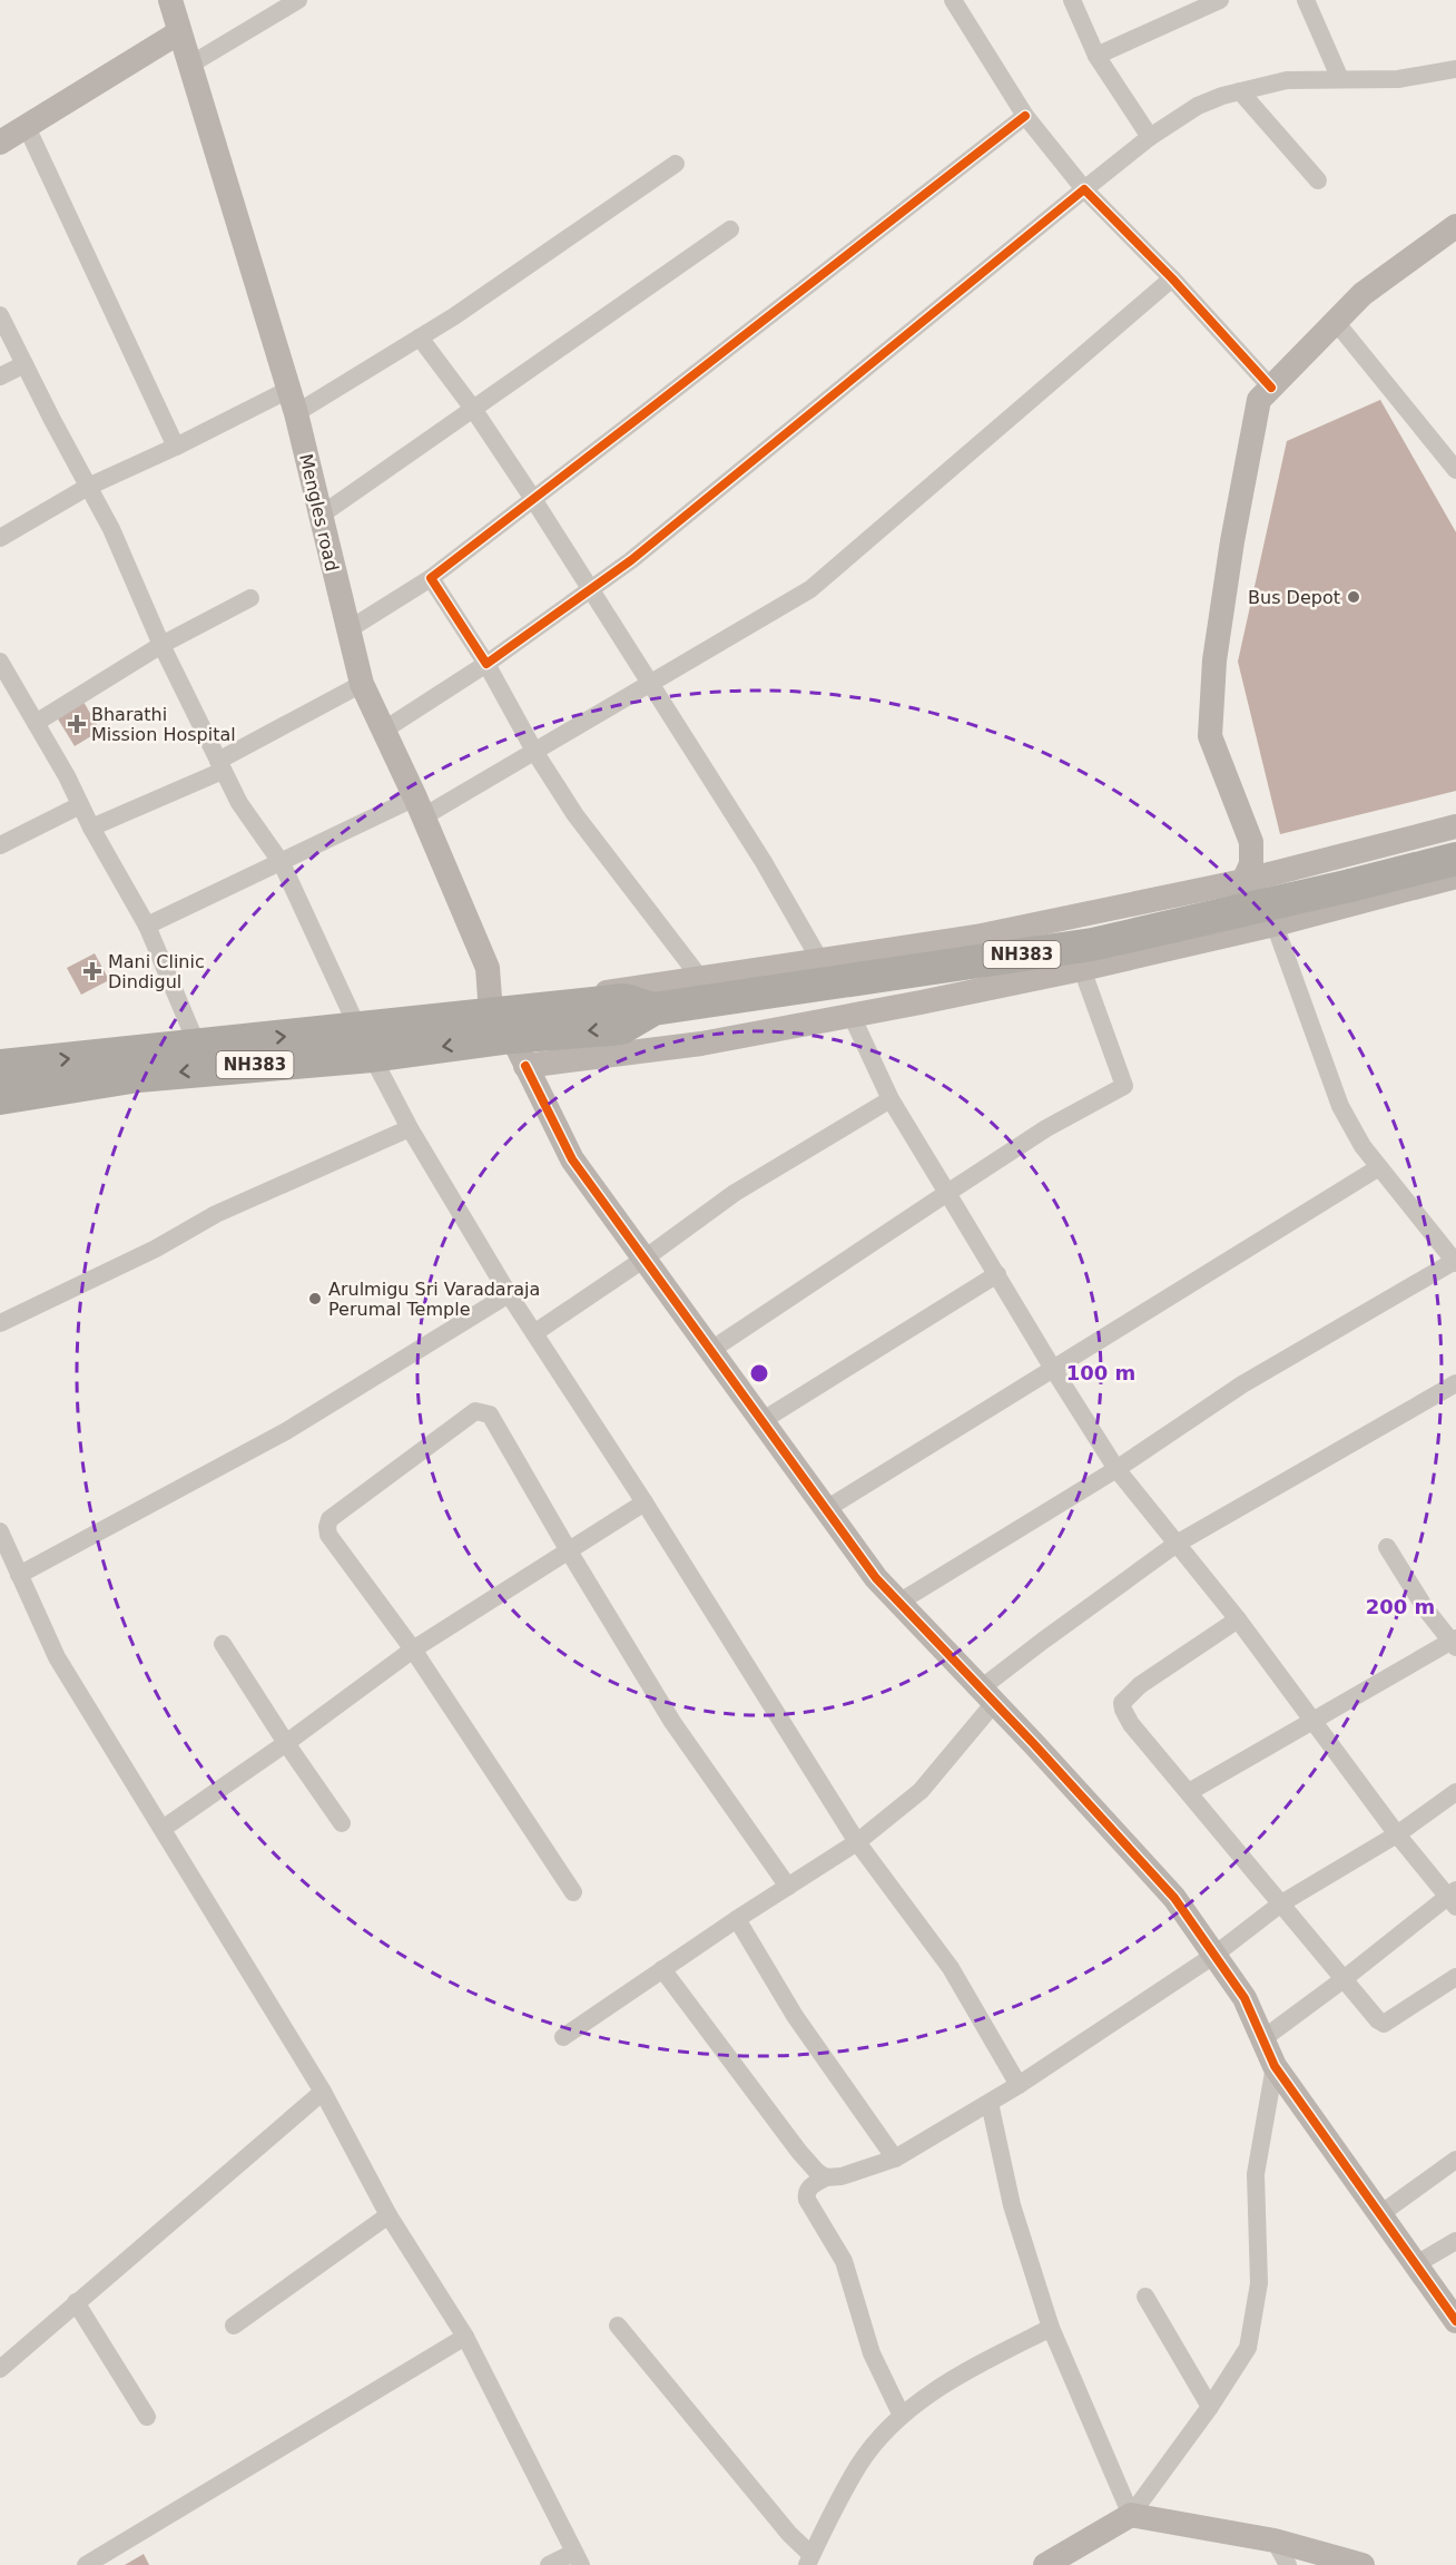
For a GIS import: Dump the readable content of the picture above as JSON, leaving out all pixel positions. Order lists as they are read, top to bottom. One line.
{"streets":{"highway":["NH383"],"main road":["Mengles road"]},"crossings":[["Mengles road","NH383"]],"places":{"other":["Bus Depot","Arulmigu Sri Varadaraja Perumal Temple"],"health":["Bharathi Mission Hospital","Mani Clinic Dindigul"]},"rings":["100 m","200 m"]}
